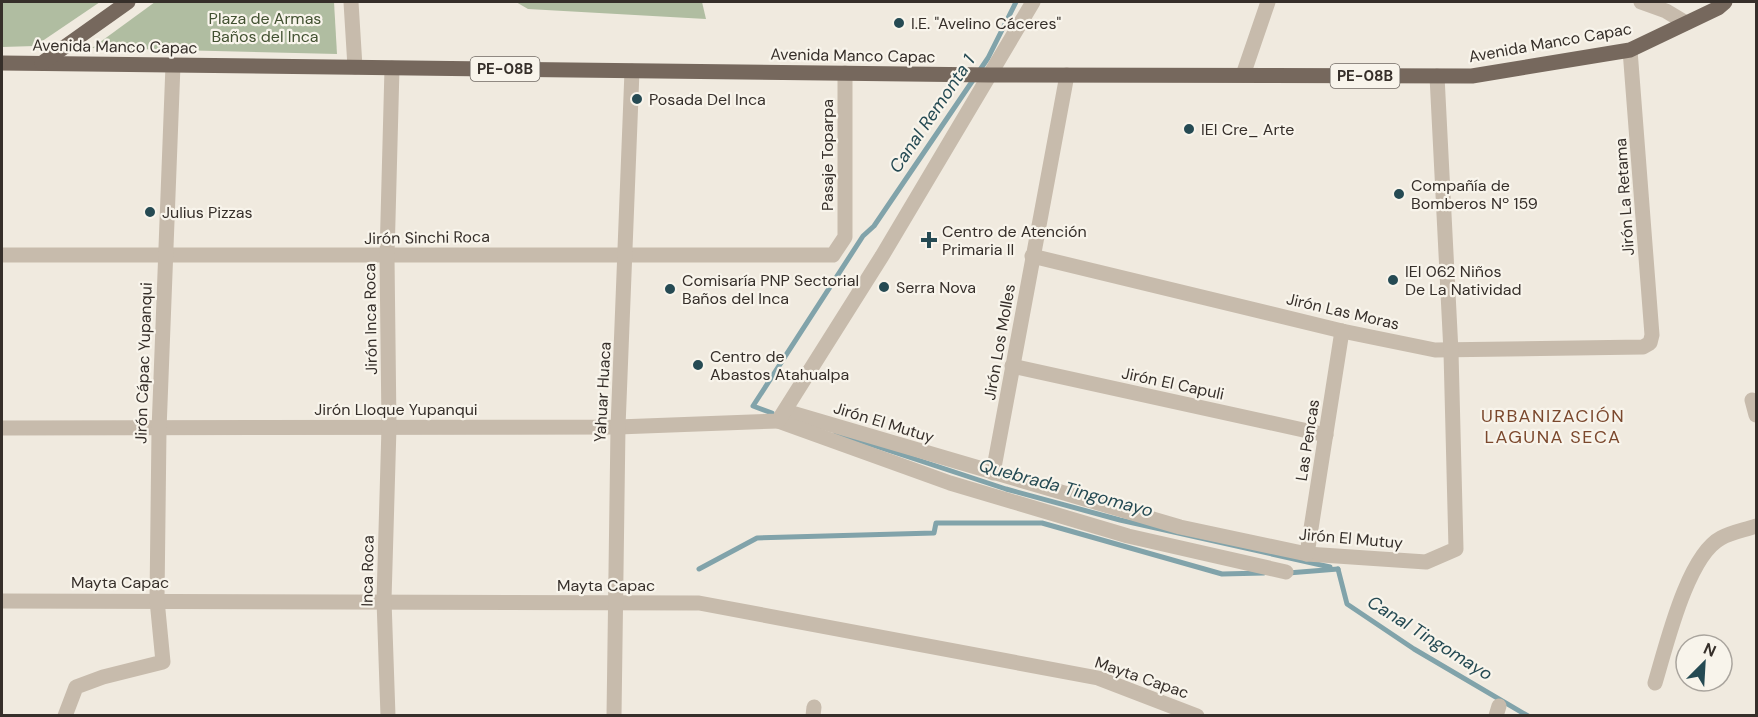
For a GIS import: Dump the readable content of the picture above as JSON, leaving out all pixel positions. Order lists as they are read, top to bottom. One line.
{"streets":{"main road":["Avenida Manco Capac","PE-08B"],"street":["Pasaje Toparpa","Jirón La Retama","Jirón Sinchi Roca","Jirón Las Moras","Jirón Inca Roca","Jirón Los Molles","Jirón Cápac Yupanqui","Jirón El Capuli","Yahuar Huaca","Jirón Lloque Yupanqui","Jirón El Mutuy","Las Pencas","Inca Roca","Mayta Capac"]},"crossings":[["Avenida Manco Capac","Pasaje Toparpa"],["Avenida Manco Capac","Jirón La Retama"],["Avenida Manco Capac","Jirón Inca Roca"],["Avenida Manco Capac","Jirón Los Molles"],["Avenida Manco Capac","Jirón Cápac Yupanqui"],["Avenida Manco Capac","Yahuar Huaca"],["Avenida Manco Capac","Jirón El Mutuy"],["Pasaje Toparpa","Jirón Sinchi Roca"],["Jirón La Retama","Jirón Las Moras"],["Jirón Sinchi Roca","Jirón Inca Roca"],["Jirón Sinchi Roca","Jirón Cápac Yupanqui"],["Jirón Sinchi Roca","Yahuar Huaca"],["Jirón Las Moras","Jirón Los Molles"],["Jirón Las Moras","Jirón El Mutuy"],["Jirón Las Moras","Las Pencas"],["Jirón Inca Roca","Jirón Lloque Yupanqui"],["Jirón Inca Roca","Inca Roca"],["Jirón Los Molles","Jirón El Capuli"],["Jirón Los Molles","Jirón El Mutuy"],["Jirón Cápac Yupanqui","Jirón Lloque Yupanqui"],["Jirón Cápac Yupanqui","Mayta Capac"],["Jirón El Capuli","Las Pencas"],["Yahuar Huaca","Jirón Lloque Yupanqui"],["Yahuar Huaca","Mayta Capac"],["Jirón Lloque Yupanqui","Jirón El Mutuy"],["Jirón Lloque Yupanqui","Inca Roca"],["Jirón El Mutuy","Las Pencas"],["Inca Roca","Mayta Capac"]],"districts":["URBANIZACIÓN LAGUNA SECA"],"water":["Canal Remonta 1","Quebrada Tingomayo","Canal Tingomayo"],"parks":["Plaza de Armas Baños del Inca"],"places":{"other":["I.E. \"Avelino Cáceres\"","Posada Del Inca","IEI Cre_ Arte","Compañía de Bomberos Nº 159","Julius Pizzas","IEI 062 Niños De La Natividad","Serra Nova","Comisaría PNP Sectorial Baños del Inca","Centro de Abastos Atahualpa"],"health":["Centro de Atención Primaria II"]},"north":"top right"}
